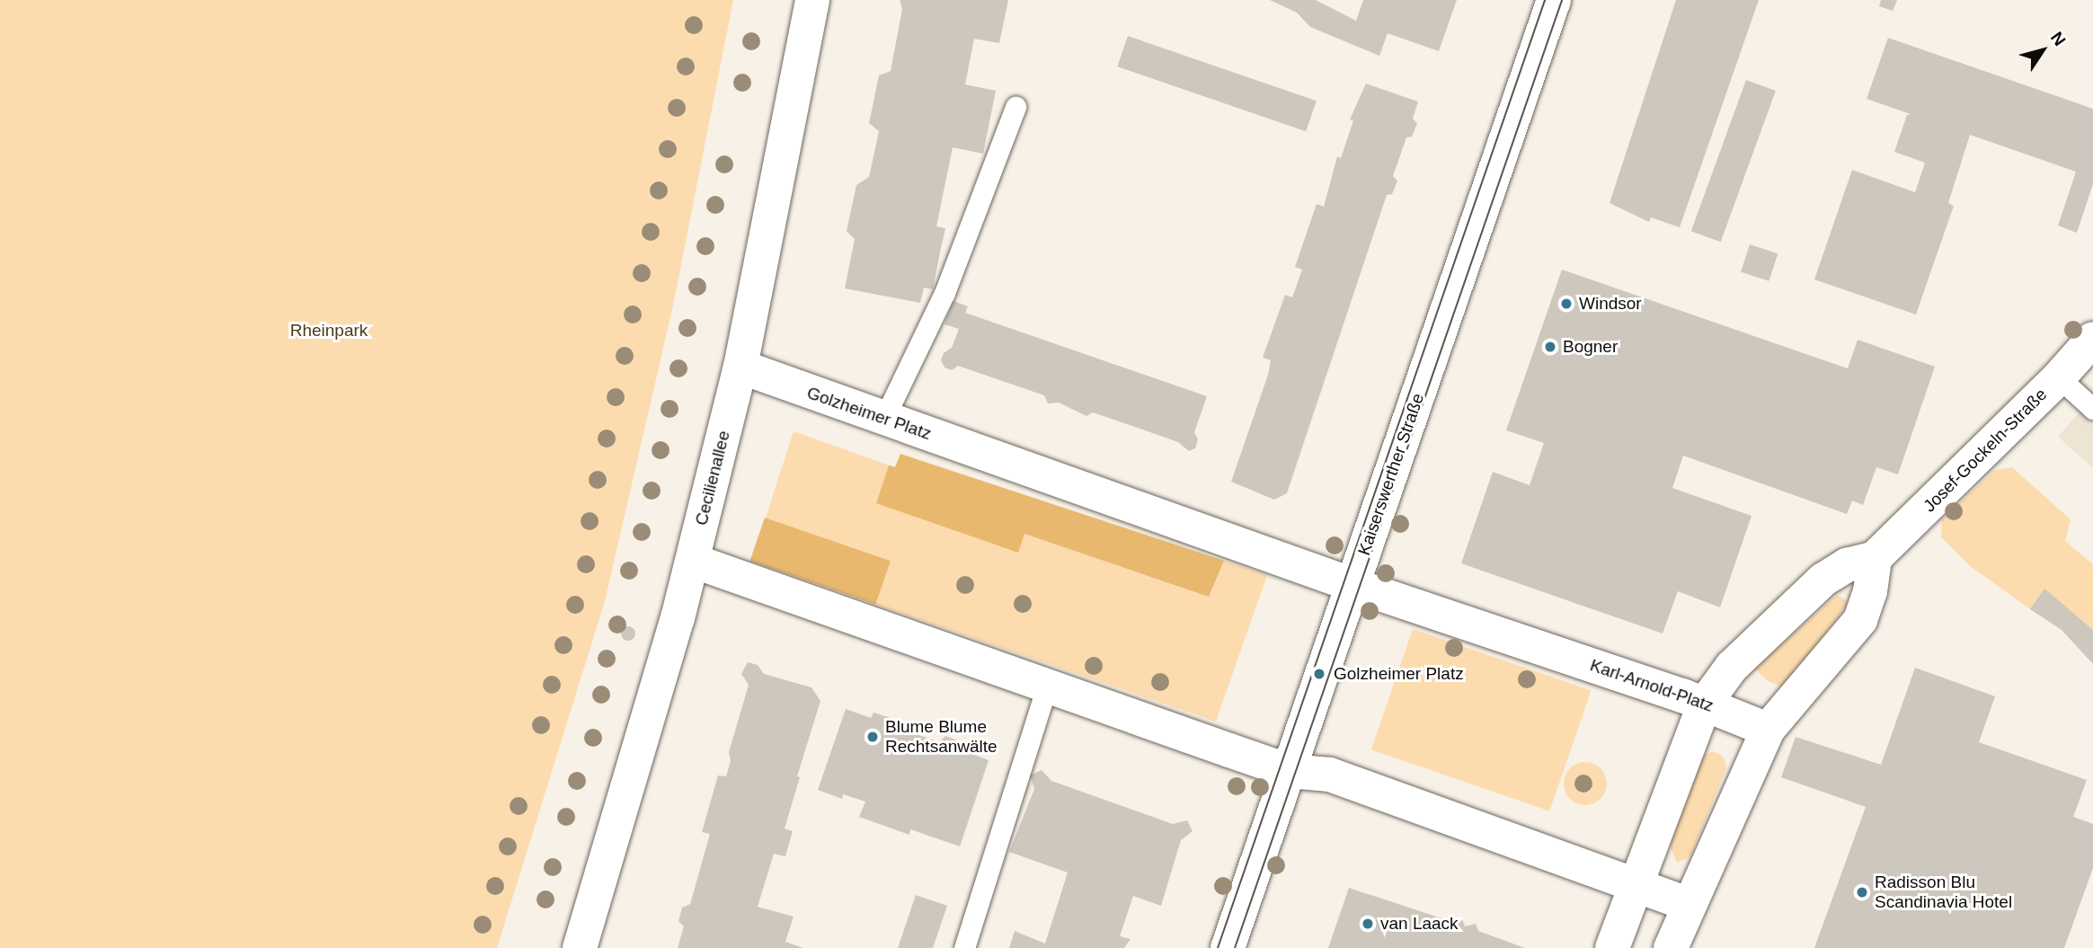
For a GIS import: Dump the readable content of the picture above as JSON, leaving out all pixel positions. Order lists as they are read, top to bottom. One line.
{"streets":{"street":["Golzheimer Platz","Josef-Gockeln-Straße","Kaiserswerther Straße","Cecilienallee","Karl-Arnold-Platz"]},"crossings":[["Golzheimer Platz","Kaiserswerther Straße"],["Golzheimer Platz","Cecilienallee"],["Golzheimer Platz","Karl-Arnold-Platz"],["Josef-Gockeln-Straße","Karl-Arnold-Platz"],["Kaiserswerther Straße","Karl-Arnold-Platz"]],"parks":["Rheinpark"],"places":["Windsor","Bogner","Golzheimer Platz","Blume Blume Rechtsanwälte","Radisson Blu Scandinavia Hotel","van Laack"],"north":"top right"}
